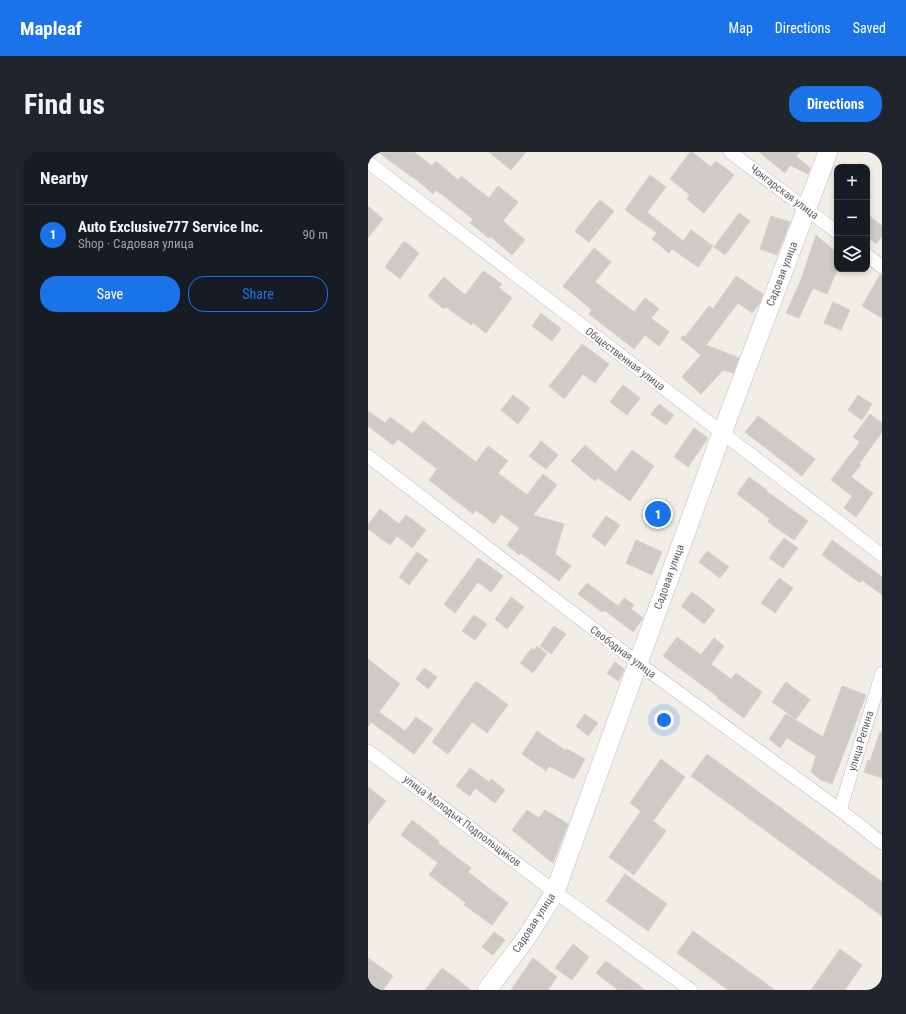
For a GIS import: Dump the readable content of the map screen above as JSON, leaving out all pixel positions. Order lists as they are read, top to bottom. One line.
{"streets":{"main road":["Садовая улица"],"street":["Чонгарская улица","Общественная улица","Свободная улица","улица Репина","улица Молодых Подпольщиков"]},"crossings":[["Чонгарская улица","Садовая улица"],["Садовая улица","Общественная улица"],["Садовая улица","Свободная улица"],["Садовая улица","улица Молодых Подпольщиков"],["Свободная улица","улица Репина"]],"page":{"header":"Mapleaf","nav":["Map","Directions","Saved"],"buttons":["Directions",["Save","Share"]],"title":"Find us","heading":"Nearby","map_buttons":["+","−"],"list":[{"mark":"1","name":"Auto Exclusive777 Service Inc.","note":"Shop · Садовая улица","value":"90 m"}],"pins":"1"}}
